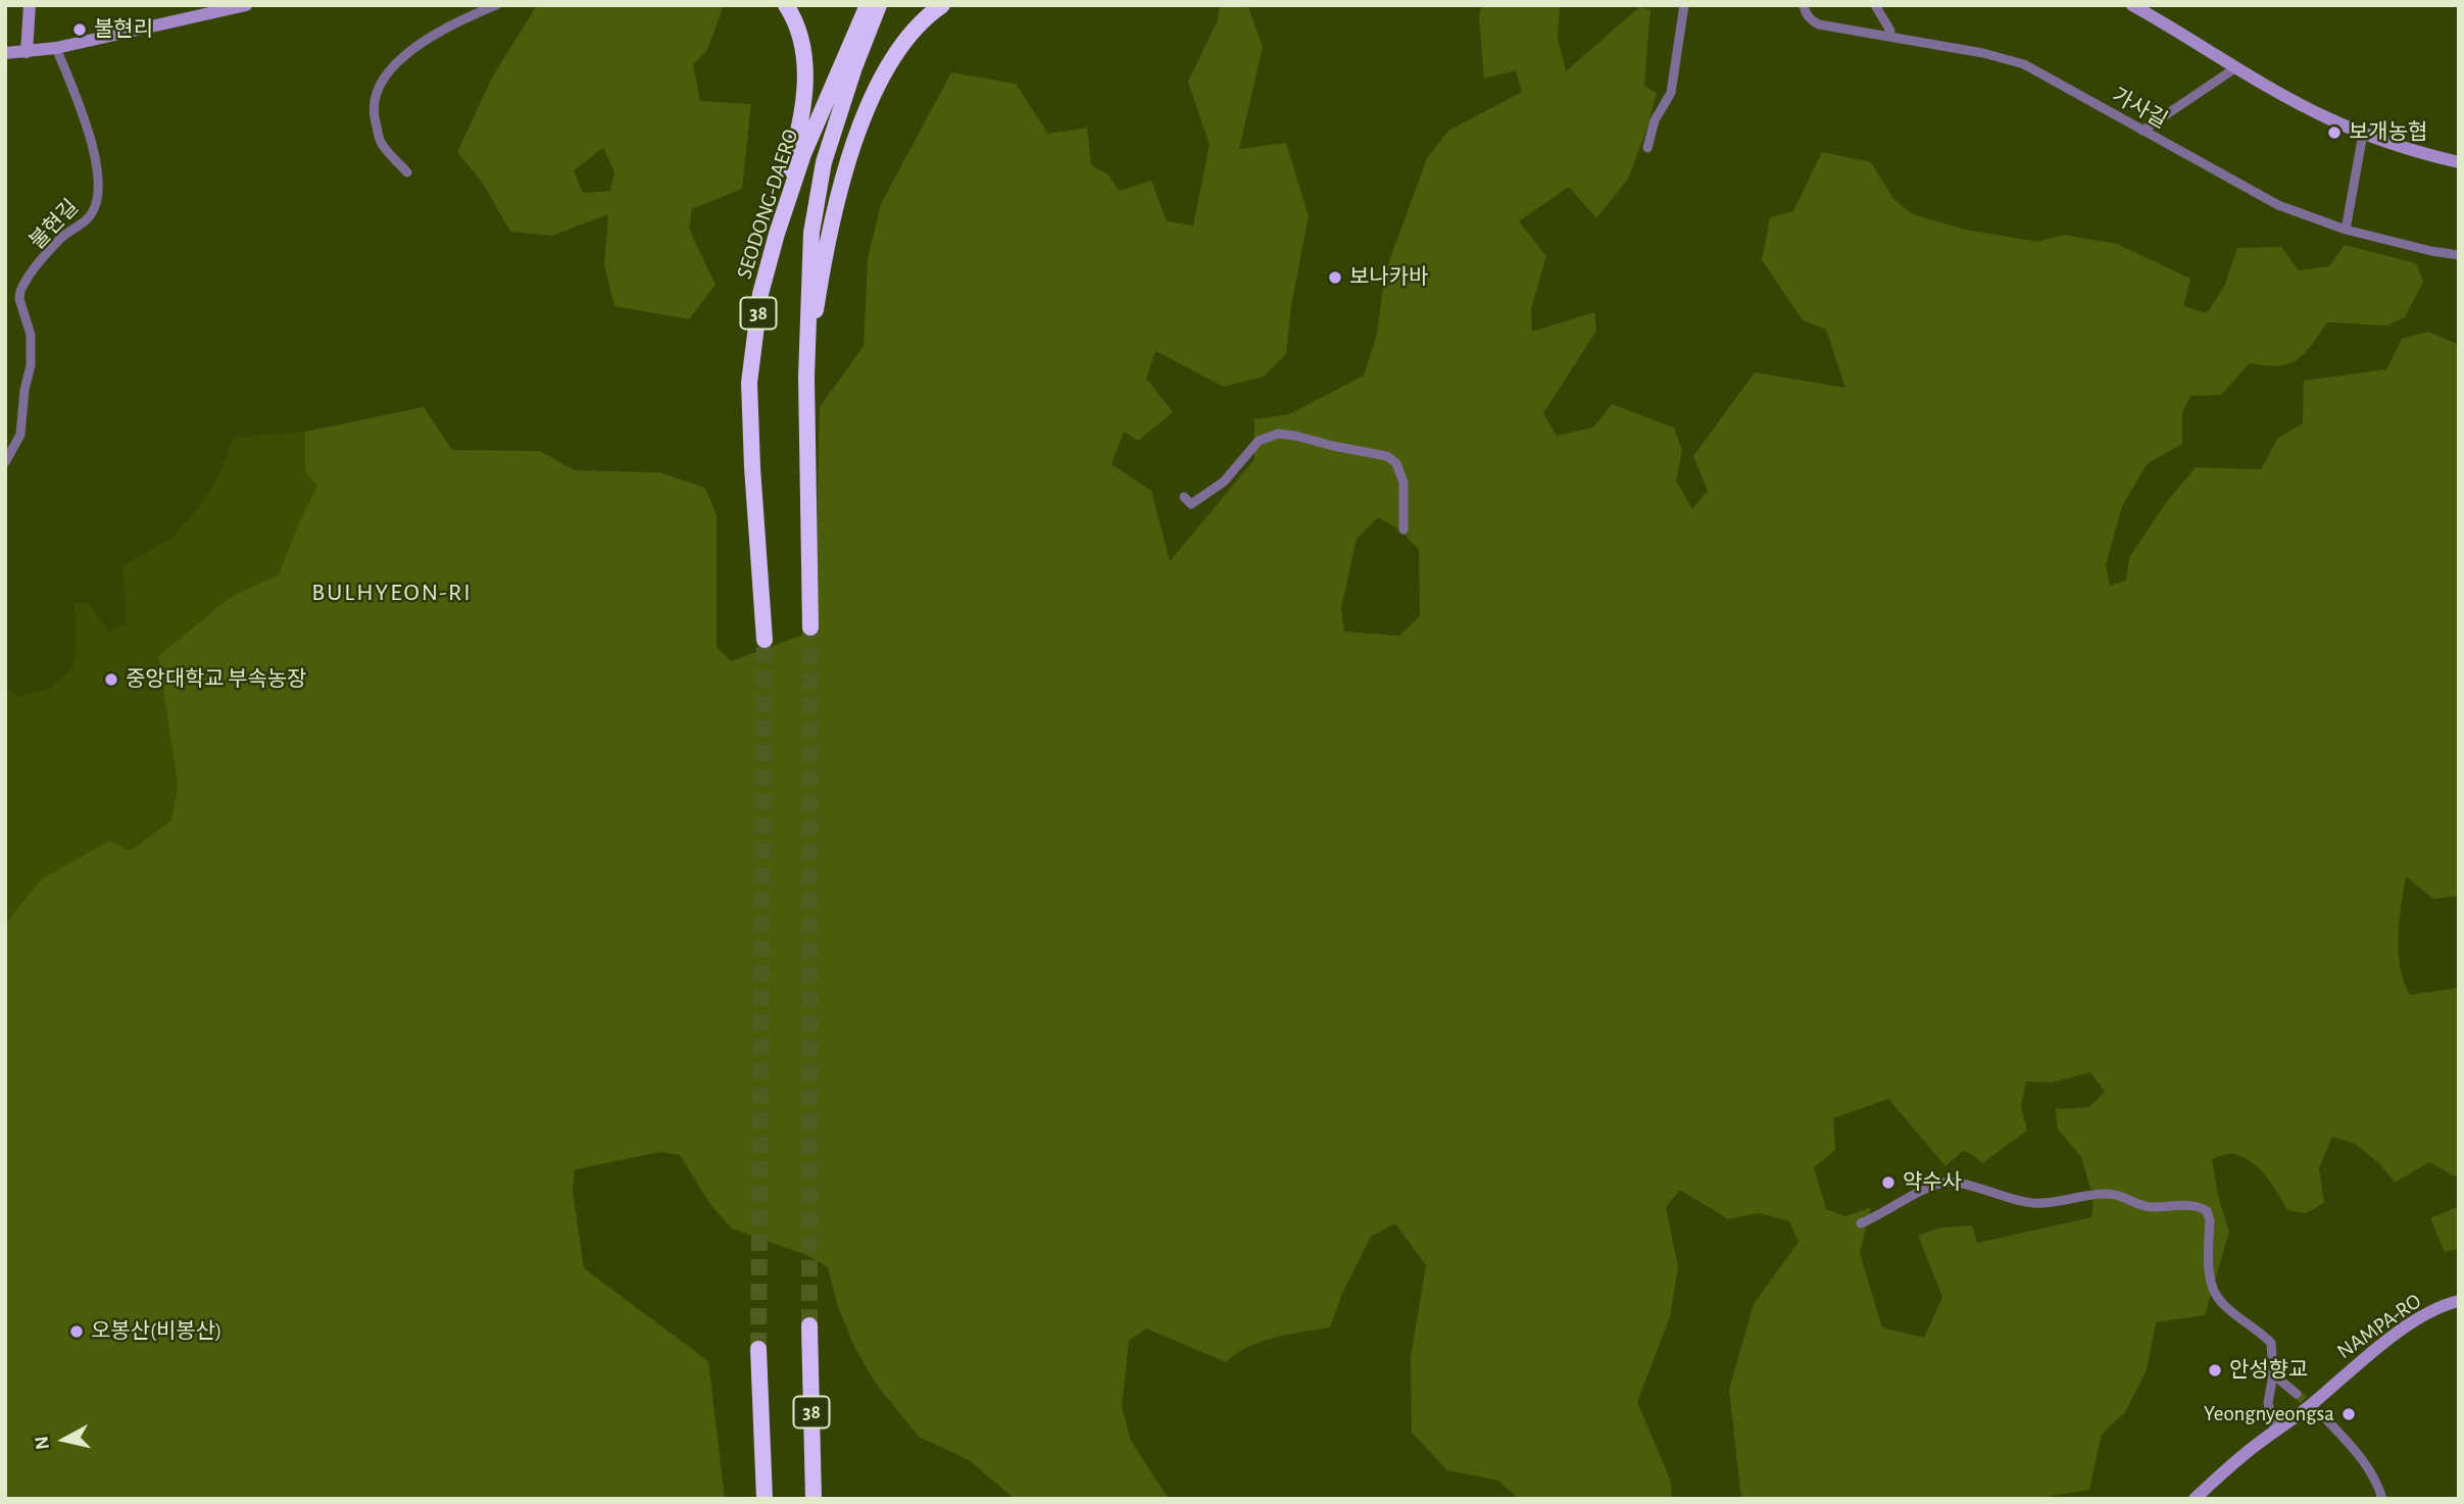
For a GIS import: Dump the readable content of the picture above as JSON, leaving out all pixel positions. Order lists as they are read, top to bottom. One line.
{"streets":{"highway":["SEODONG-DAERO","38"],"main road":["NAMPA-RO"],"street":["가사길","불현길"]},"districts":["BULHYEON-RI"],"places":["불현리","보개농협","보나카바","중앙대학교 부속농장","약수사","오봉산(비봉산)","안성향교","Yeongnyeongsa"],"north":"left"}
